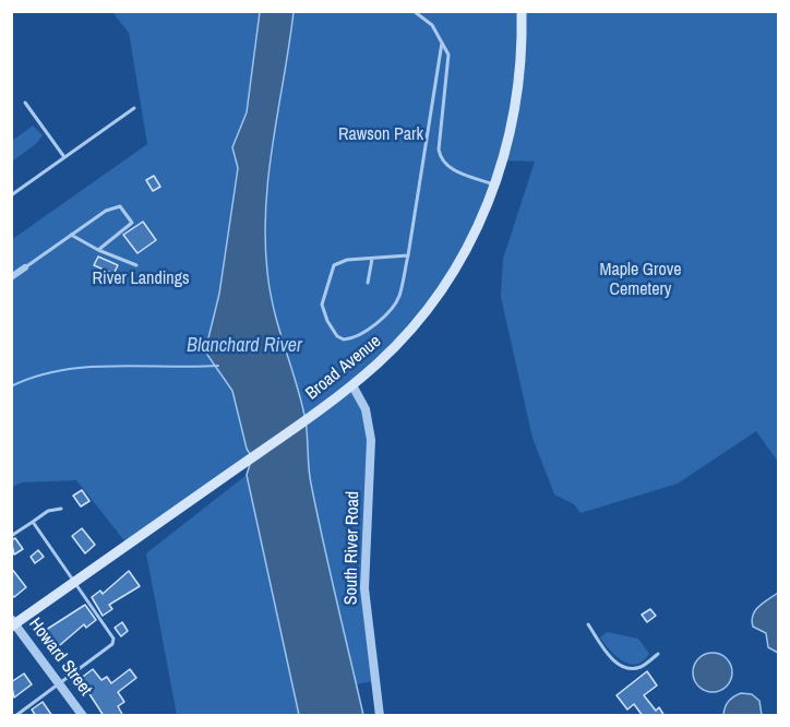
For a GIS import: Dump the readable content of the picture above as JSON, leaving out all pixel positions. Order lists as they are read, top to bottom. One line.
{"streets":{"main road":["Broad Avenue"],"street":["South River Road","Howard Street"]},"crossings":[["Broad Avenue","South River Road"],["Broad Avenue","Howard Street"]],"water":["Blanchard River"],"parks":["Rawson Park","Maple Grove Cemetery","River Landings"]}
